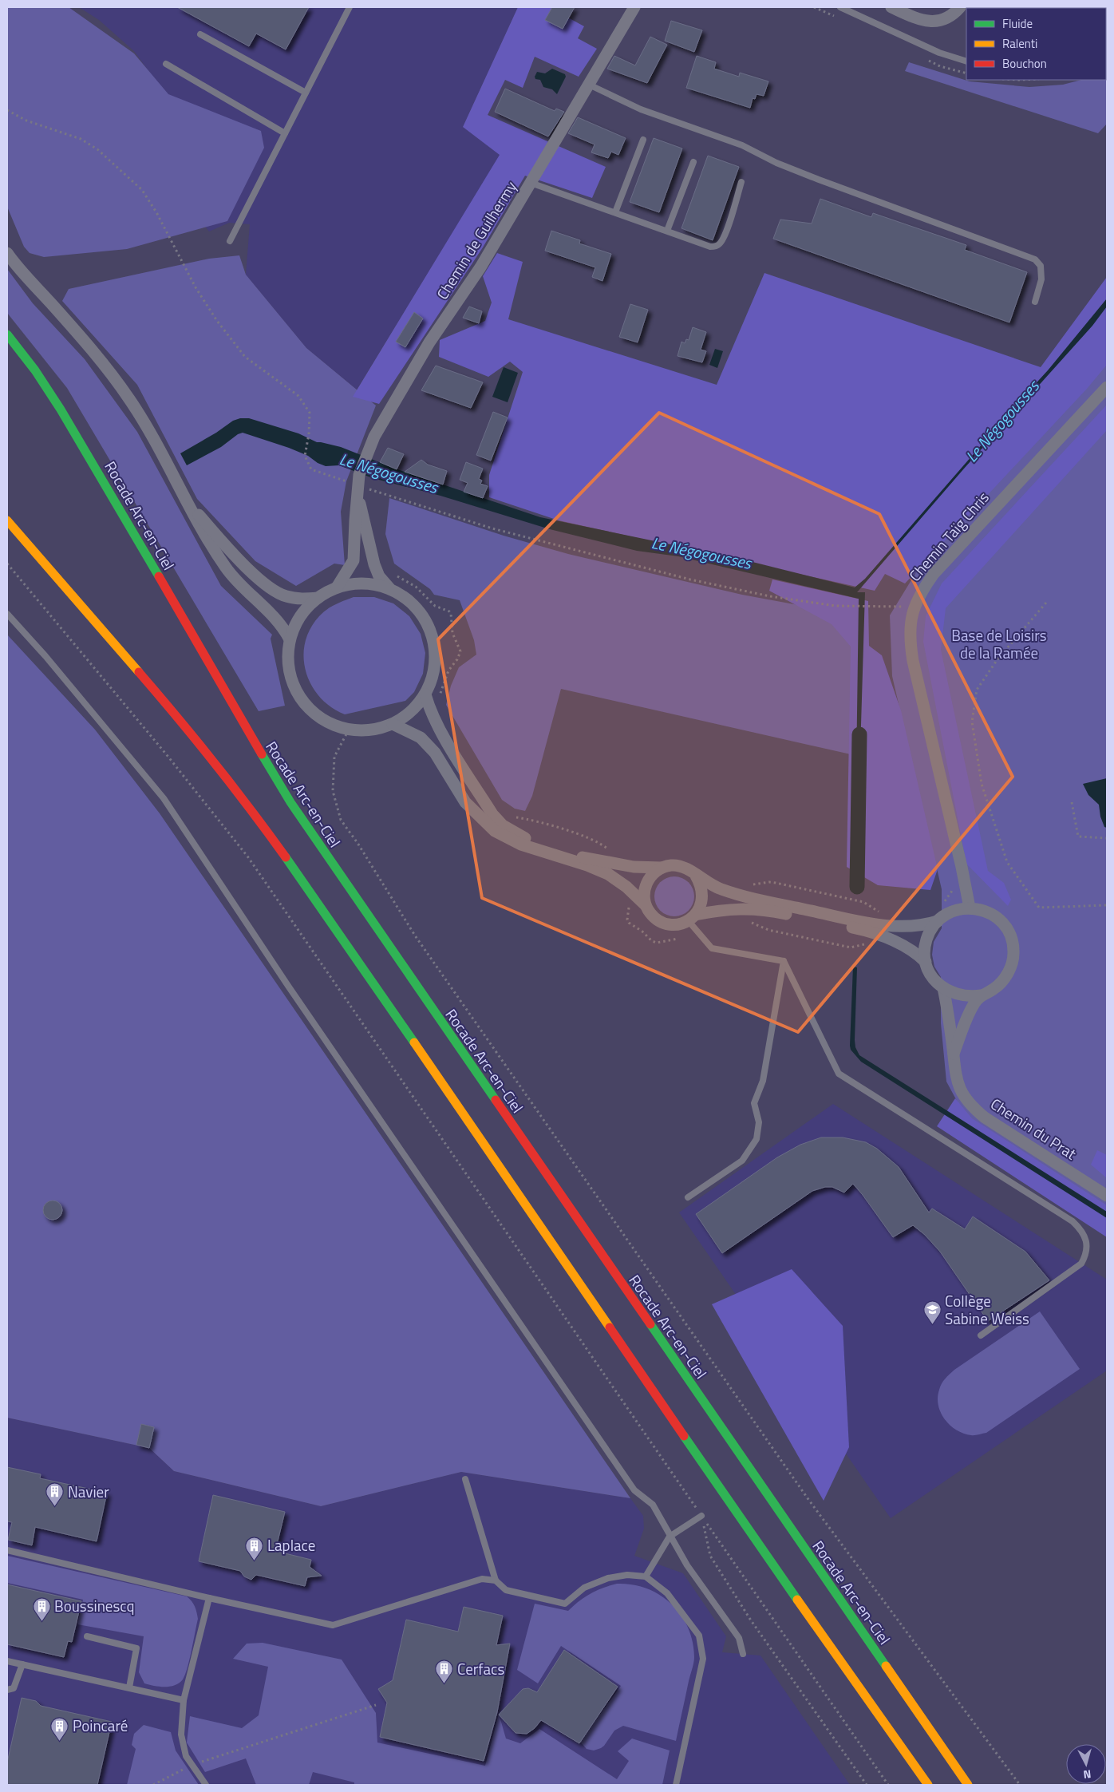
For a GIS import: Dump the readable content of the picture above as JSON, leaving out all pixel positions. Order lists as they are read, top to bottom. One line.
{"streets":{"highway":["Rocade Arc-en-Ciel"],"street":["Chemin de Guilhermy","Chemin Taïg Chris","Chemin du Prat"]},"crossings":[["Chemin Taïg Chris","Chemin du Prat"]],"water":["Le Négogousses"],"parks":["Base de Loisirs de la Ramée"],"places":{"school or university":["Collège Sabine Weiss"],"building":["Navier","Laplace","Boussinescq","Cerfacs","Poincaré"]},"legend":["Fluide","Ralenti","Bouchon"],"north":"bottom"}
